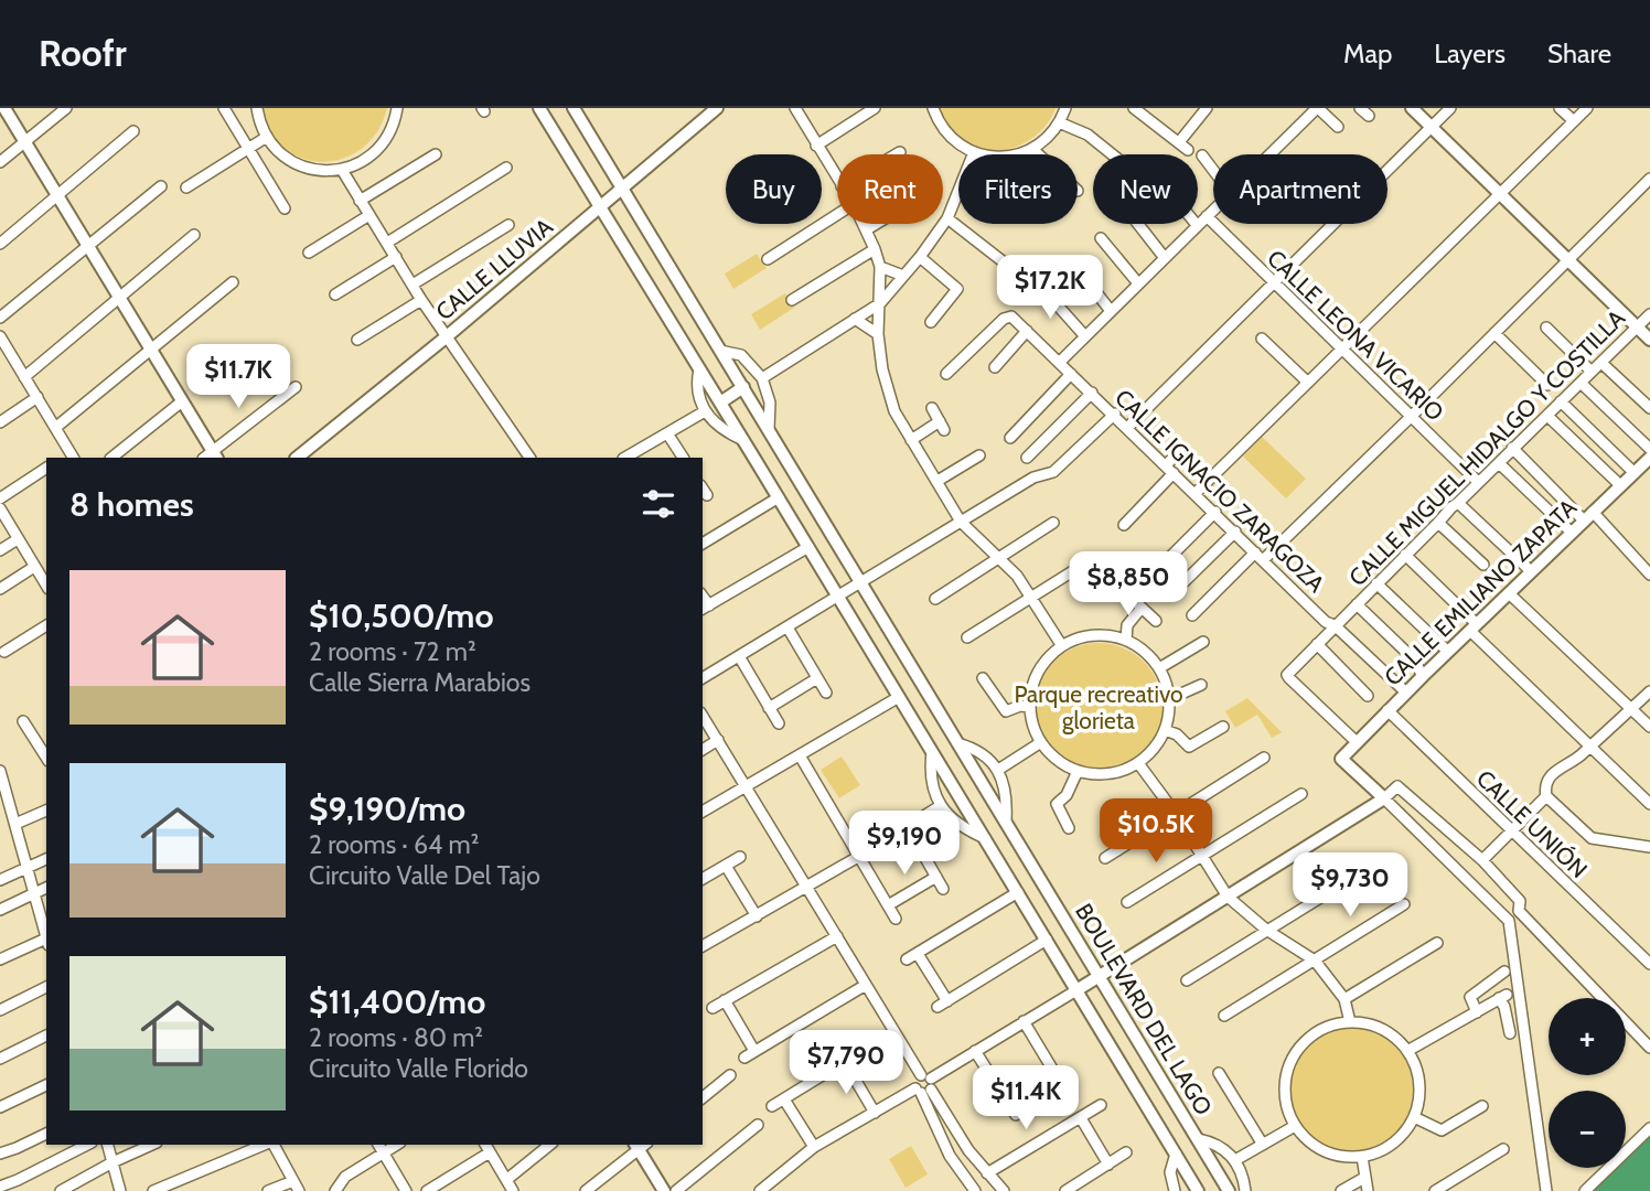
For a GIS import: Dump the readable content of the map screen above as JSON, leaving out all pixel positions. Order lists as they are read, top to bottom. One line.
{"streets":{"street":["CALLE LLUVIA","CALLE LEONA VICARIO","CALLE MIGUEL HIDALGO Y COSTILLA","CALLE IGNACIO ZARAGOZA","CALLE EMILIANO ZAPATA","CALLE UNIÓN","BOULEVARD DEL LAGO"]},"crossings":[["CALLE LLUVIA","BOULEVARD DEL LAGO"],["CALLE LEONA VICARIO","CALLE MIGUEL HIDALGO Y COSTILLA"],["CALLE MIGUEL HIDALGO Y COSTILLA","CALLE IGNACIO ZARAGOZA"],["CALLE MIGUEL HIDALGO Y COSTILLA","CALLE EMILIANO ZAPATA"],["CALLE IGNACIO ZARAGOZA","CALLE EMILIANO ZAPATA"],["CALLE EMILIANO ZAPATA","CALLE UNIÓN"]],"parks":["Parque recreativo glorieta"],"page":{"header":"Roofr","nav":["Map","Layers","Share"],"chip":["Buy","Rent","Filters","New","Apartment"],"price":["$17.2K","$11.7K","$8,850","$10.5K","$9,190","$9,730","$7,790","$11.4K"],"heading":"8 homes","list":[{"name":"$10,500/mo","note":"2 rooms · 72 m² · Calle Sierra Marabios"},{"name":"$9,190/mo","note":"2 rooms · 64 m² · Circuito Valle Del Tajo"},{"name":"$11,400/mo","note":"2 rooms · 80 m² · Circuito Valle Florido"}],"map_buttons":["+","−"]}}
